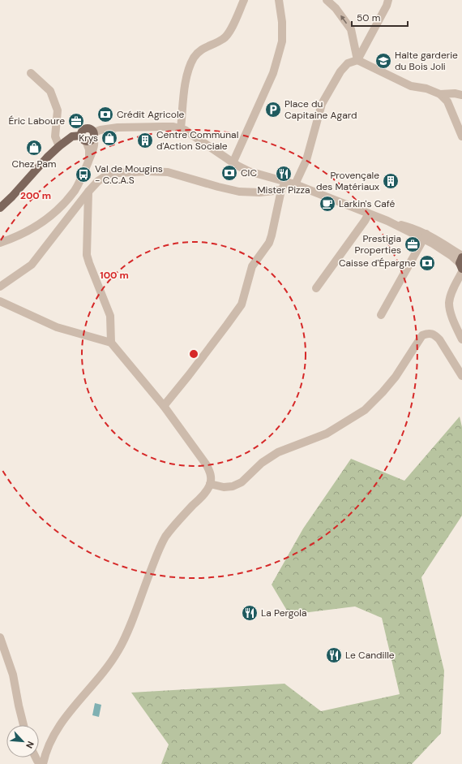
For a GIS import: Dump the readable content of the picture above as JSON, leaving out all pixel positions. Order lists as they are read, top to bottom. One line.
{"places":{"school or university":["Halte garderie du Bois Joli"],"parking":["Place du Capitaine Agard"],"bank":["Crédit Agricole","CIC","Caisse d'Épargne"],"office":["Éric Laboure","Prestigia Properties"],"shop":["Krys","Chez Pam"],"building":["Centre Communal d'Action Sociale","Provençale des Matériaux"],"restaurant":["Mister Pizza","La Pergola","Le Candille"],"bus stop":["Val de Mougins - C.C.A.S"],"cafe":["Larkin's Café"]},"scale_bar":"50 m","north":"bottom right","rings":["200 m","100 m"]}
